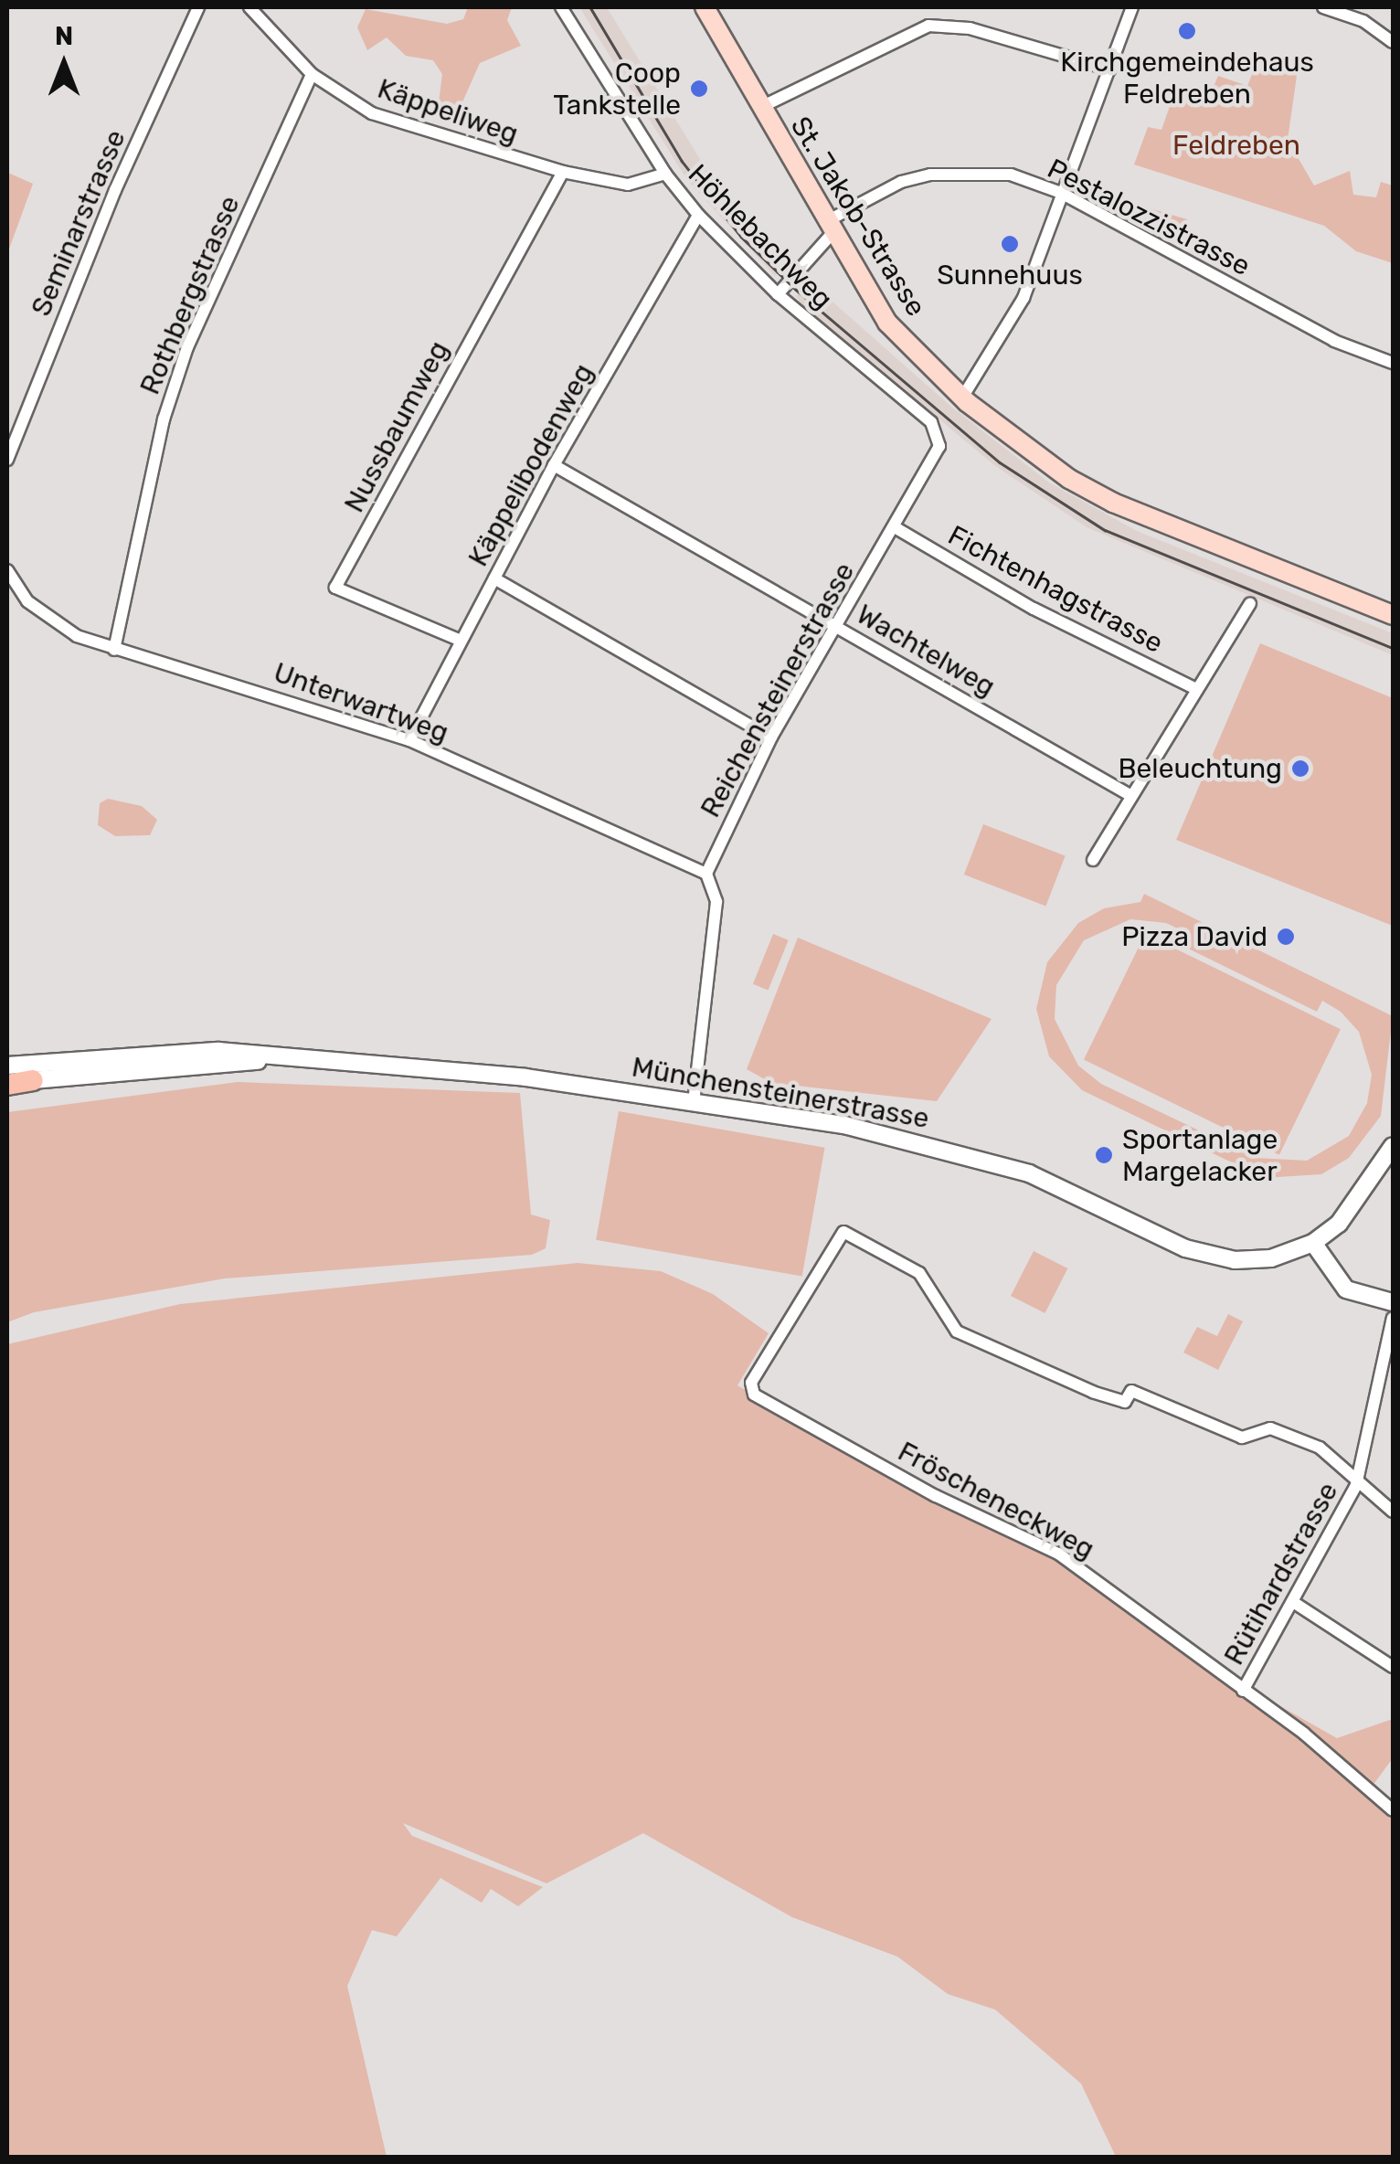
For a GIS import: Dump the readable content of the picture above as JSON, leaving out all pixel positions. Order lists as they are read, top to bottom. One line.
{"streets":{"main road":["St. Jakob-Strasse","Münchensteinerstrasse"],"street":["Käppeliweg","Pestalozzistrasse","Seminarstrasse","Höhlebachweg","Rothbergstrasse","Nussbaumweg","Käppelibodenweg","Fichtenhagstrasse","Wachtelweg","Reichensteinerstrasse","Unterwartweg","Fröscheneckweg","Rütihardstrasse"]},"crossings":[["Käppeliweg","Höhlebachweg"],["Käppeliweg","Rothbergstrasse"],["Käppeliweg","Nussbaumweg"],["St. Jakob-Strasse","Pestalozzistrasse"],["Höhlebachweg","Käppelibodenweg"],["Höhlebachweg","Reichensteinerstrasse"],["Rothbergstrasse","Unterwartweg"],["Nussbaumweg","Käppelibodenweg"],["Käppelibodenweg","Wachtelweg"],["Käppelibodenweg","Unterwartweg"],["Fichtenhagstrasse","Reichensteinerstrasse"],["Wachtelweg","Reichensteinerstrasse"],["Reichensteinerstrasse","Unterwartweg"],["Fröscheneckweg","Rütihardstrasse"]],"parks":["Feldreben"],"places":["Kirchgemeindehaus Feldreben","Coop Tankstelle","Sunnehuus","Beleuchtung","Pizza David","Sportanlage Margelacker"],"north":"top"}
